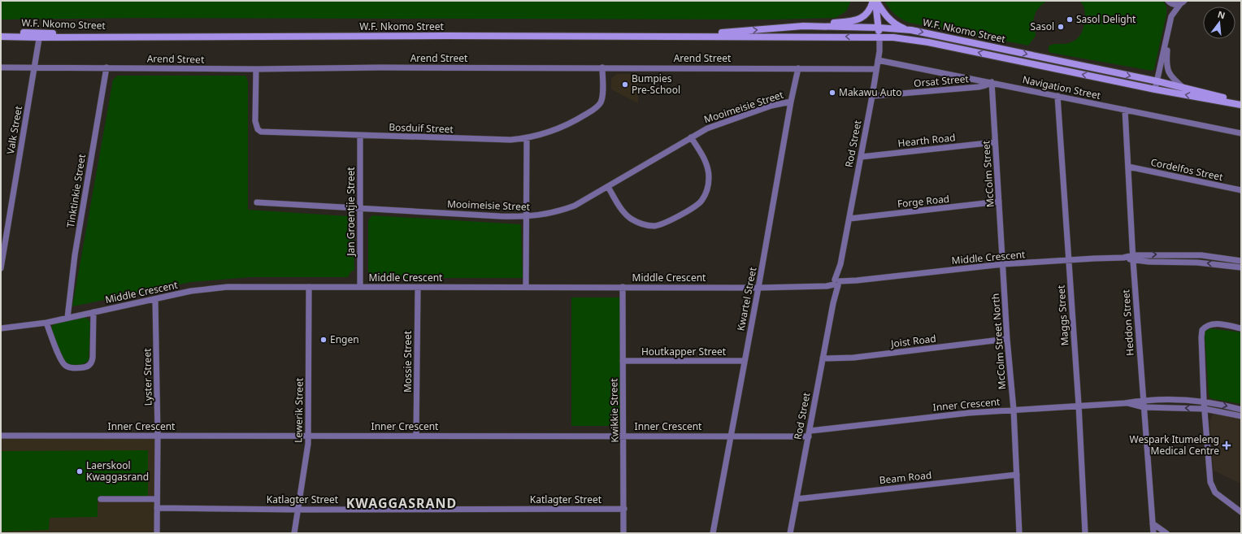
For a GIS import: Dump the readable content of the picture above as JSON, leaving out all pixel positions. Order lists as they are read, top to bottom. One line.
{"streets":{"main road":["W.F. Nkomo Street","Rod Street"],"street":["Arend Street","Orsat Street","Navigation Street","Mooimeisie Street","Bosduif Street","Valk Street","Hearth Road","Cordelfos Street","McColm Street","Tinktinkie Street","Forge Road","Jan Groentjie Street","Middle Crescent","Kwartel Street","Maggs Street","Heddon Street","Joist Road","McColm Street North","Houtkapper Street","Mossie Street","Lyster Street","Inner Crescent","Lewerik Street","Kwikkie Street","Beam Road","Katlagter Street"]},"crossings":[["W.F. Nkomo Street","Valk Street"],["W.F. Nkomo Street","Rod Street"],["Arend Street","Bosduif Street"],["Arend Street","Valk Street"],["Arend Street","Rod Street"],["Arend Street","Tinktinkie Street"],["Arend Street","Kwartel Street"],["Orsat Street","Navigation Street"],["Orsat Street","Rod Street"],["Orsat Street","McColm Street"],["Navigation Street","Rod Street"],["Navigation Street","McColm Street"],["Navigation Street","Maggs Street"],["Navigation Street","Heddon Street"],["Mooimeisie Street","Jan Groentjie Street"],["Mooimeisie Street","Kwartel Street"],["Bosduif Street","Jan Groentjie Street"],["Hearth Road","Rod Street"],["Hearth Road","McColm Street"],["Rod Street","Forge Road"],["Rod Street","Middle Crescent"],["Rod Street","Joist Road"],["Rod Street","Inner Crescent"],["Rod Street","Beam Road"],["Cordelfos Street","Heddon Street"],["McColm Street","Forge Road"],["McColm Street","Middle Crescent"],["McColm Street","McColm Street North"],["Tinktinkie Street","Middle Crescent"],["Jan Groentjie Street","Middle Crescent"],["Middle Crescent","Kwartel Street"],["Middle Crescent","Maggs Street"],["Middle Crescent","Heddon Street"],["Middle Crescent","McColm Street North"],["Middle Crescent","Mossie Street"],["Middle Crescent","Lyster Street"],["Middle Crescent","Lewerik Street"],["Middle Crescent","Kwikkie Street"],["Kwartel Street","Houtkapper Street"],["Kwartel Street","Inner Crescent"],["Maggs Street","Inner Crescent"],["Heddon Street","Inner Crescent"],["Joist Road","McColm Street North"],["McColm Street North","Inner Crescent"],["McColm Street North","Beam Road"],["Houtkapper Street","Kwikkie Street"],["Mossie Street","Inner Crescent"],["Lyster Street","Inner Crescent"],["Lyster Street","Katlagter Street"],["Inner Crescent","Lewerik Street"],["Inner Crescent","Kwikkie Street"],["Lewerik Street","Katlagter Street"],["Kwikkie Street","Katlagter Street"]],"districts":["KWAGGASRAND"],"places":{"other":["Sasol Delight","Sasol","Bumpies Pre-School","Makawu Auto","Engen","Laerskool Kwaggasrand"],"health":["Wespark Itumeleng Medical Centre"]},"north":"top"}
